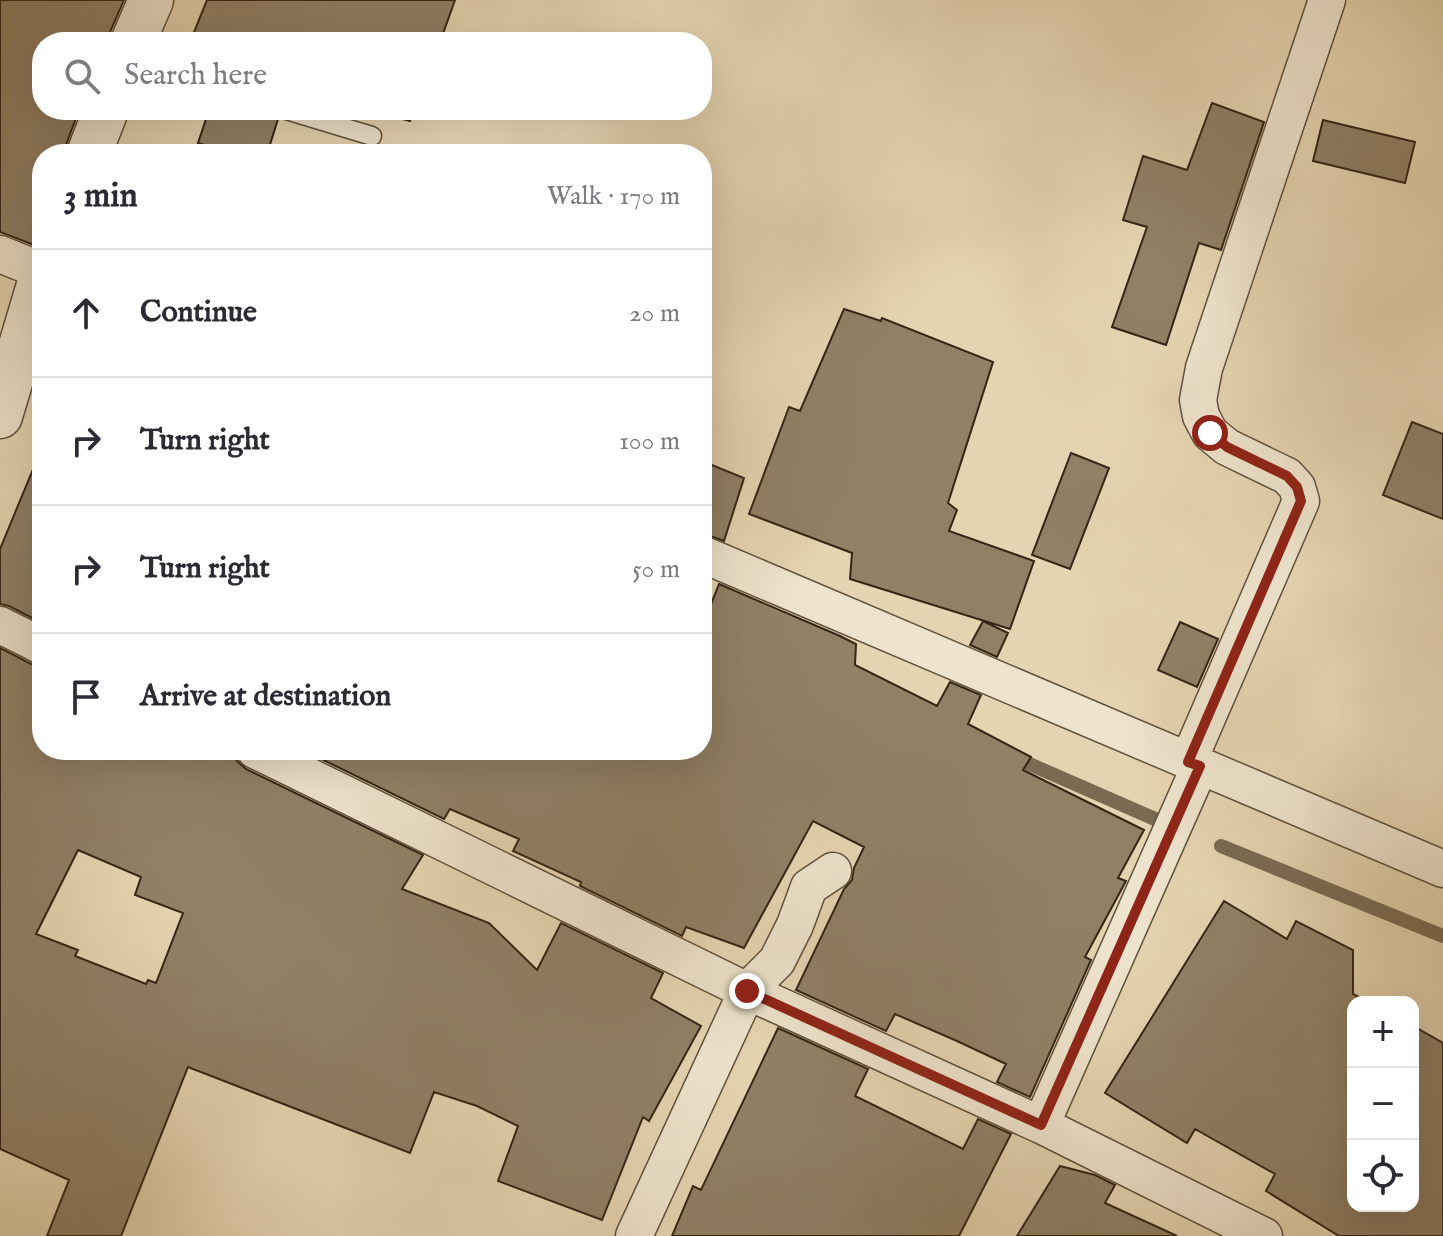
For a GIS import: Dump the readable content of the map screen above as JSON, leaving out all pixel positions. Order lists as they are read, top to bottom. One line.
{"page":{"search":"Search here","heading":["3 min","Walk · 170 m"],"list":[["Continue","20 m"],["Turn right","100 m"],["Turn right","50 m"],"Arrive at destination"],"map_buttons":["+","−"]}}
